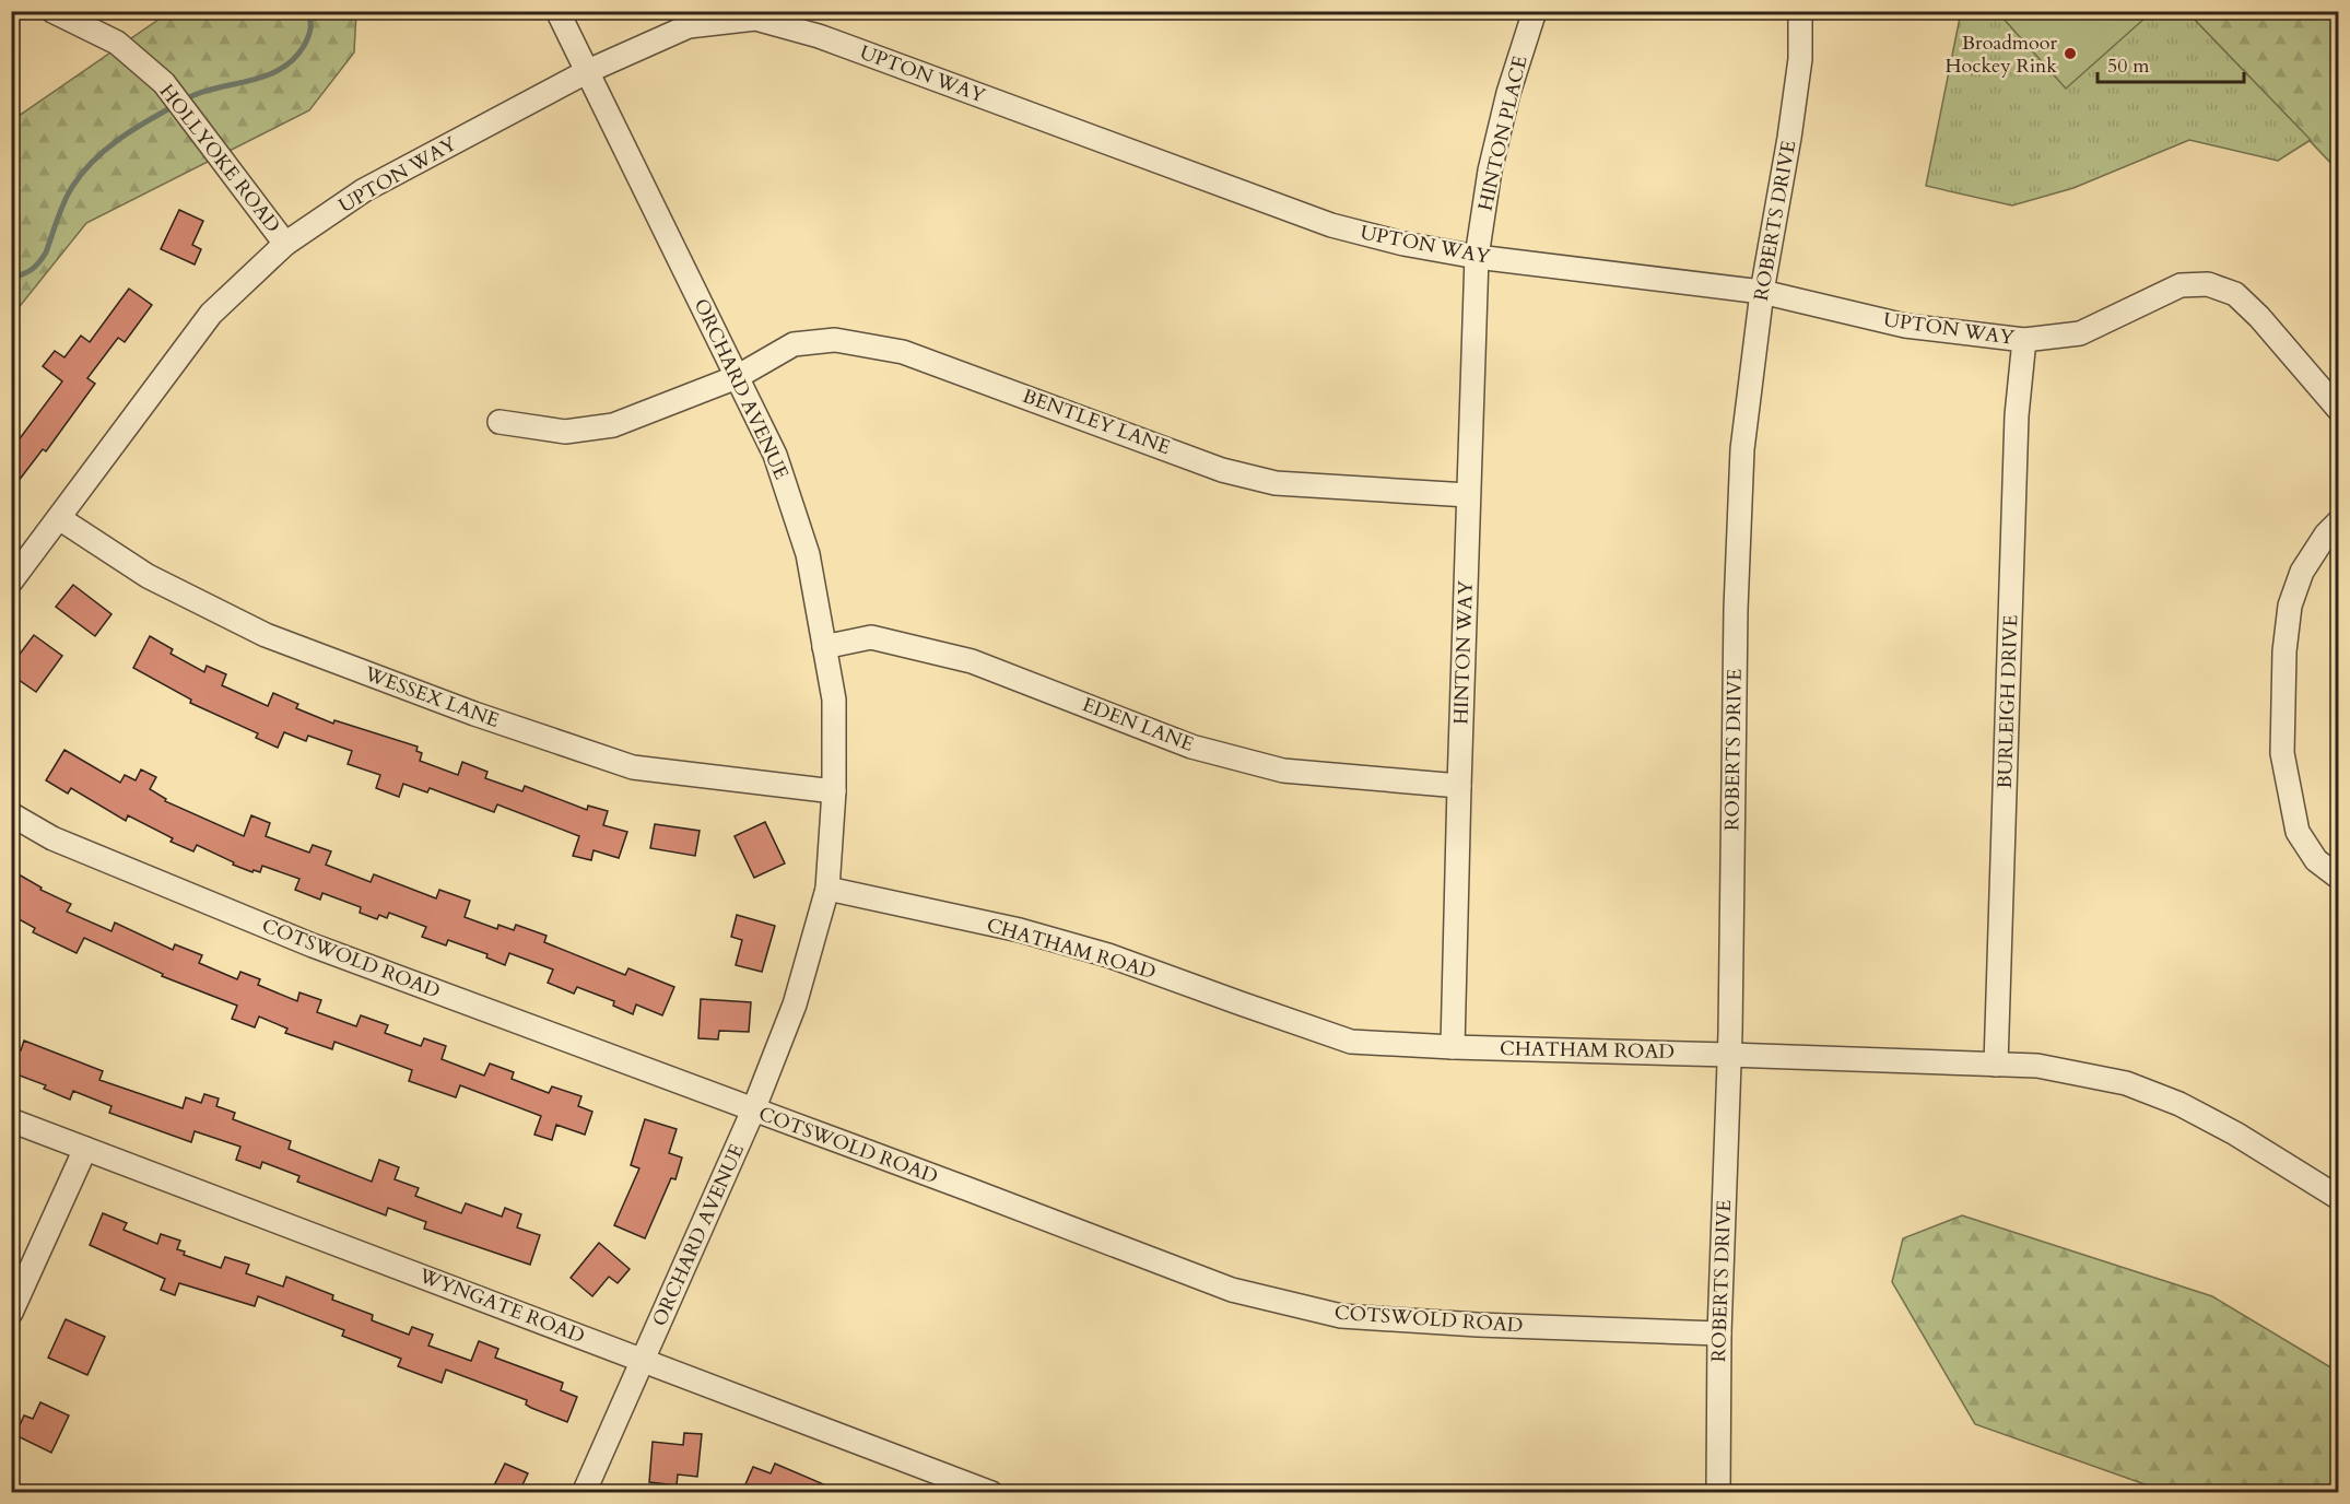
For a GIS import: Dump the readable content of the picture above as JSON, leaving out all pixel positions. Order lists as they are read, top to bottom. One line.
{"streets":{"street":["UPTON WAY","HINTON PLACE","HOLLYOKE ROAD","ROBERTS DRIVE","ORCHARD AVENUE","BENTLEY LANE","HINTON WAY","WESSEX LANE","BURLEIGH DRIVE","EDEN LANE","CHATHAM ROAD","COTSWOLD ROAD","WYNGATE ROAD"]},"crossings":[["UPTON WAY","HINTON PLACE"],["UPTON WAY","HOLLYOKE ROAD"],["UPTON WAY","ROBERTS DRIVE"],["UPTON WAY","ORCHARD AVENUE"],["UPTON WAY","HINTON WAY"],["UPTON WAY","WESSEX LANE"],["UPTON WAY","BURLEIGH DRIVE"],["HINTON PLACE","HINTON WAY"],["ROBERTS DRIVE","CHATHAM ROAD"],["ROBERTS DRIVE","COTSWOLD ROAD"],["ORCHARD AVENUE","BENTLEY LANE"],["ORCHARD AVENUE","WESSEX LANE"],["ORCHARD AVENUE","EDEN LANE"],["ORCHARD AVENUE","CHATHAM ROAD"],["ORCHARD AVENUE","COTSWOLD ROAD"],["ORCHARD AVENUE","WYNGATE ROAD"],["BENTLEY LANE","HINTON WAY"],["HINTON WAY","EDEN LANE"],["HINTON WAY","CHATHAM ROAD"],["BURLEIGH DRIVE","CHATHAM ROAD"]],"places":["Broadmoor Hockey Rink"],"scale_bar":"50 m"}
